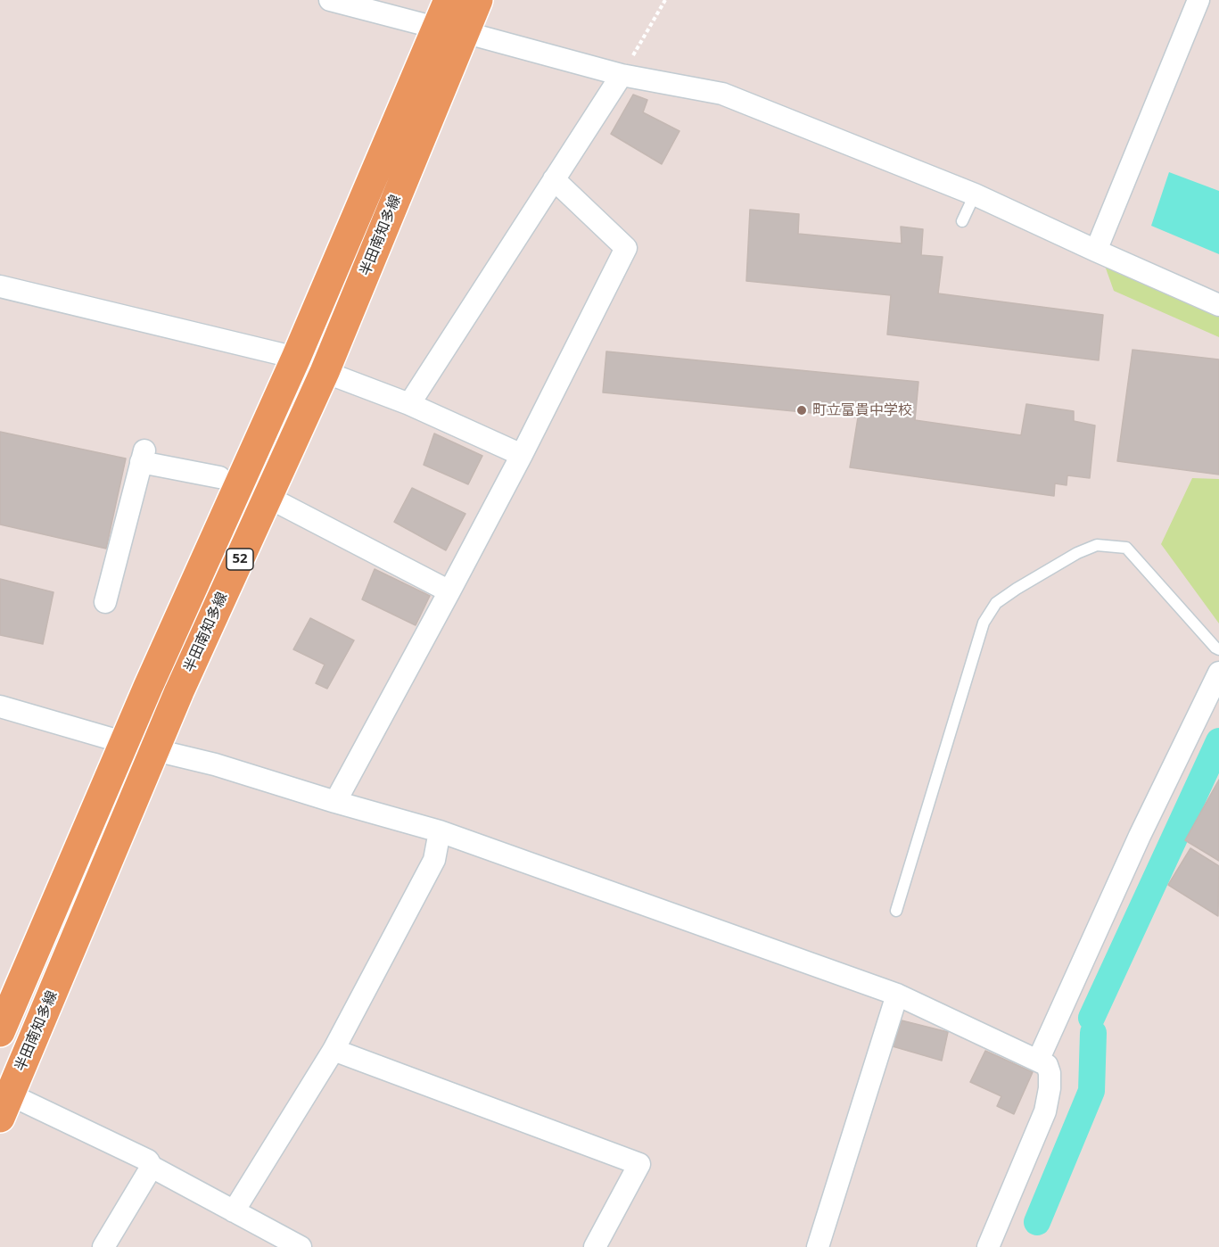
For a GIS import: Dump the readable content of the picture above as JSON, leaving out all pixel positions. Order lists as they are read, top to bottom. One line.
{"streets":{"main road":["半田南知多線","52"]},"places":["町立富貴中学校"]}
